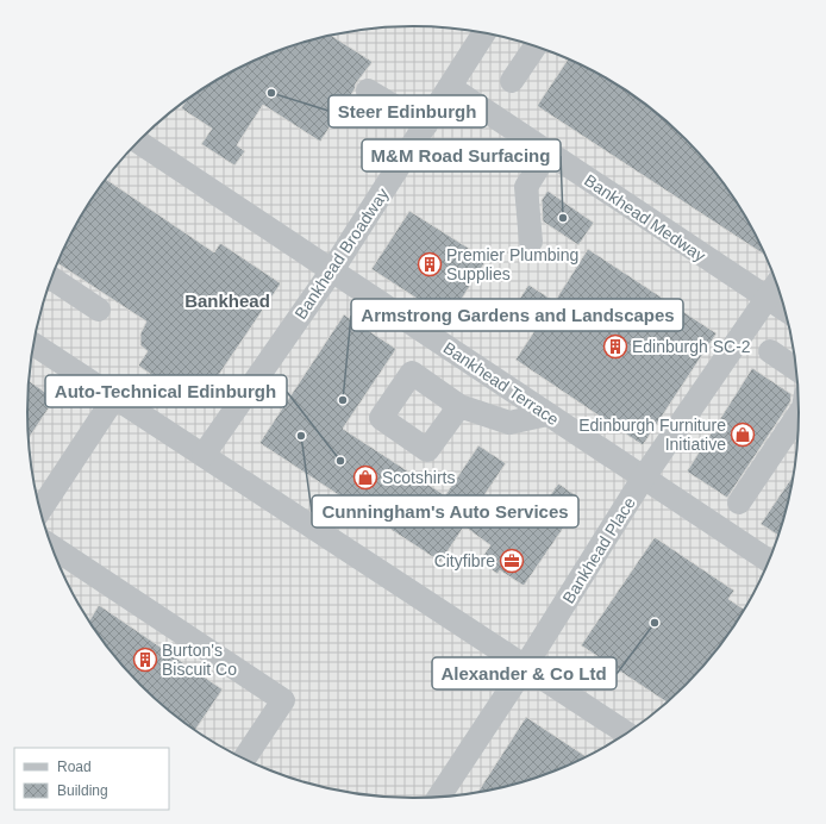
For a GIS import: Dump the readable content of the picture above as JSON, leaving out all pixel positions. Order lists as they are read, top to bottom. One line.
{"streets":{"street":["Bankhead Medway","Bankhead Broadway","Bankhead Terrace","Bankhead Place"]},"crossings":[["Bankhead Medway","Bankhead Broadway"],["Bankhead Medway","Bankhead Place"],["Bankhead Broadway","Bankhead Terrace"],["Bankhead Terrace","Bankhead Place"]],"districts":["Bankhead"],"places":{"other":["Steer Edinburgh","M&M Road Surfacing","Armstrong Gardens and Landscapes","Cunningham's Auto Services","Auto-Technical Edinburgh","Alexander & Co Ltd"],"building":["Premier Plumbing Supplies","Edinburgh SC-2","Burton's Biscuit Co"],"shop":["Edinburgh Furniture Initiative","Scotshirts"],"office":["Cityfibre"]},"legend":["Road","Building"]}
